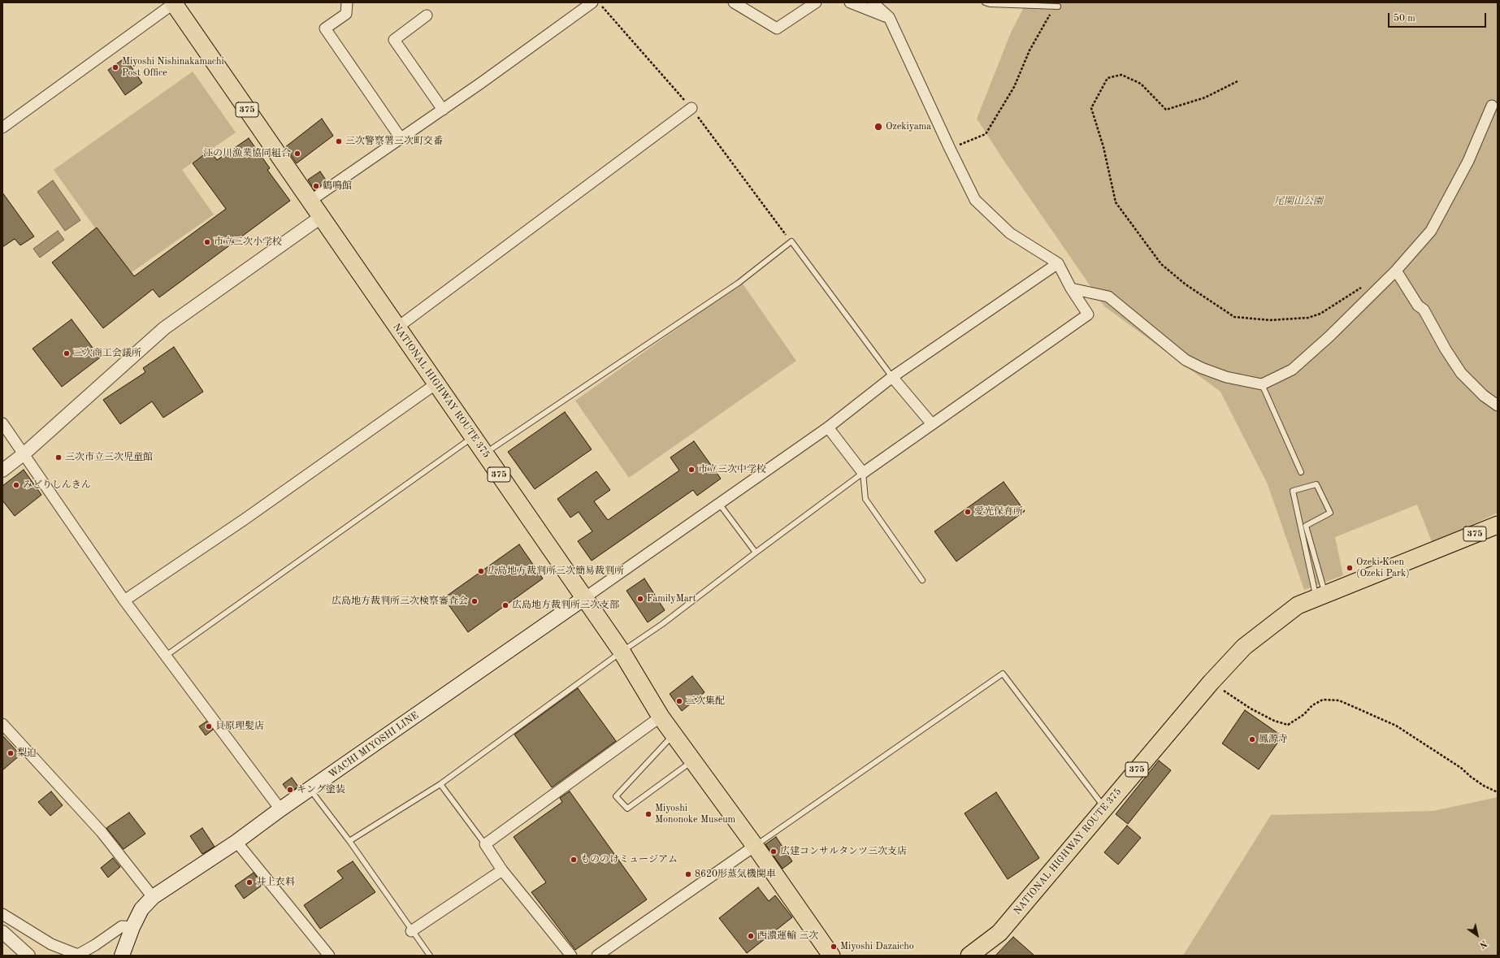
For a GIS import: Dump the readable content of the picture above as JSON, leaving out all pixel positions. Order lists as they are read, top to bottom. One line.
{"streets":{"highway":["375","NATIONAL HIGHWAY ROUTE 375"],"main road":["WACHI MIYOSHI LINE"]},"crossings":[["NATIONAL HIGHWAY ROUTE 375","WACHI MIYOSHI LINE"]],"parks":["尾関山公園"],"places":["Miyoshi Nishinakamachi Post Office","Ozekiyama","三次警察署三次町交番","江の川漁業協同組合","鶴鳴館","市立三次小学校","三次商工会議所","三次市立三次児童館","市立三次中学校","みどりしんきん","愛光保育所","Ozeki Koen (Ozeki Park)","広島地方裁判所三次簡易裁判所","FamilyMart","広島地方裁判所三次検察審査会","広島地方裁判所三次支部","三次集配","貝原理髪店","鳳源寺","梨迫","キング塗装","Miyoshi Mononoke Museum","広建コンサルタンツ三次支店","もののけミュージアム","8620形蒸気機関車","井上衣料","西濃運輸 三次","Miyoshi Dazaicho"],"scale_bar":"50 m","north":"bottom right"}
